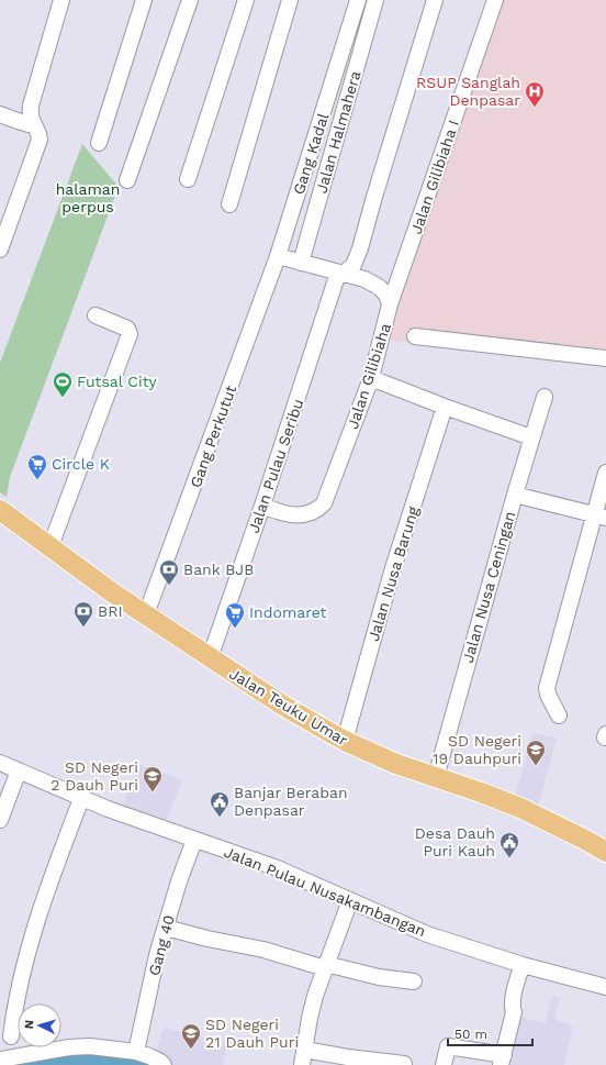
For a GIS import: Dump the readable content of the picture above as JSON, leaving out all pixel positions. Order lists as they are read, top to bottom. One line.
{"streets":{"main road":["Jalan Teuku Umar"],"street":["Jalan Halmahera","Gang Kadal","Jalan Gilibiaha I","Jalan Gilibiaha","Gang Perkutut","Jalan Pulau Seribu","Jalan Nusa Barung","Jalan Nusa Ceningan","Jalan Pulau Nusakambangan","Gang 40"]},"crossings":[["Jalan Halmahera","Jalan Gilibiaha"],["Gang Kadal","Jalan Gilibiaha"],["Gang Kadal","Gang Perkutut"],["Jalan Gilibiaha I","Jalan Gilibiaha"],["Jalan Gilibiaha","Gang Perkutut"],["Jalan Gilibiaha","Jalan Pulau Seribu"],["Gang Perkutut","Jalan Teuku Umar"],["Jalan Pulau Seribu","Jalan Teuku Umar"],["Jalan Nusa Barung","Jalan Teuku Umar"],["Jalan Nusa Ceningan","Jalan Teuku Umar"],["Jalan Pulau Nusakambangan","Gang 40"]],"parks":["halaman perpus"],"places":{"hospital":["RSUP Sanglah Denpasar"],"sports":["Futsal City"],"supermarket":["Circle K","Indomaret"],"bank":["Bank BJB","BRI"],"school or university":["SD Negeri 19 Dauhpuri","SD Negeri 2 Dauh Puri","SD Negeri 21 Dauh Puri"],"public building":["Banjar Beraban Denpasar","Desa Dauh Puri Kauh"]},"scale_bar":"50 m","north":"left"}
